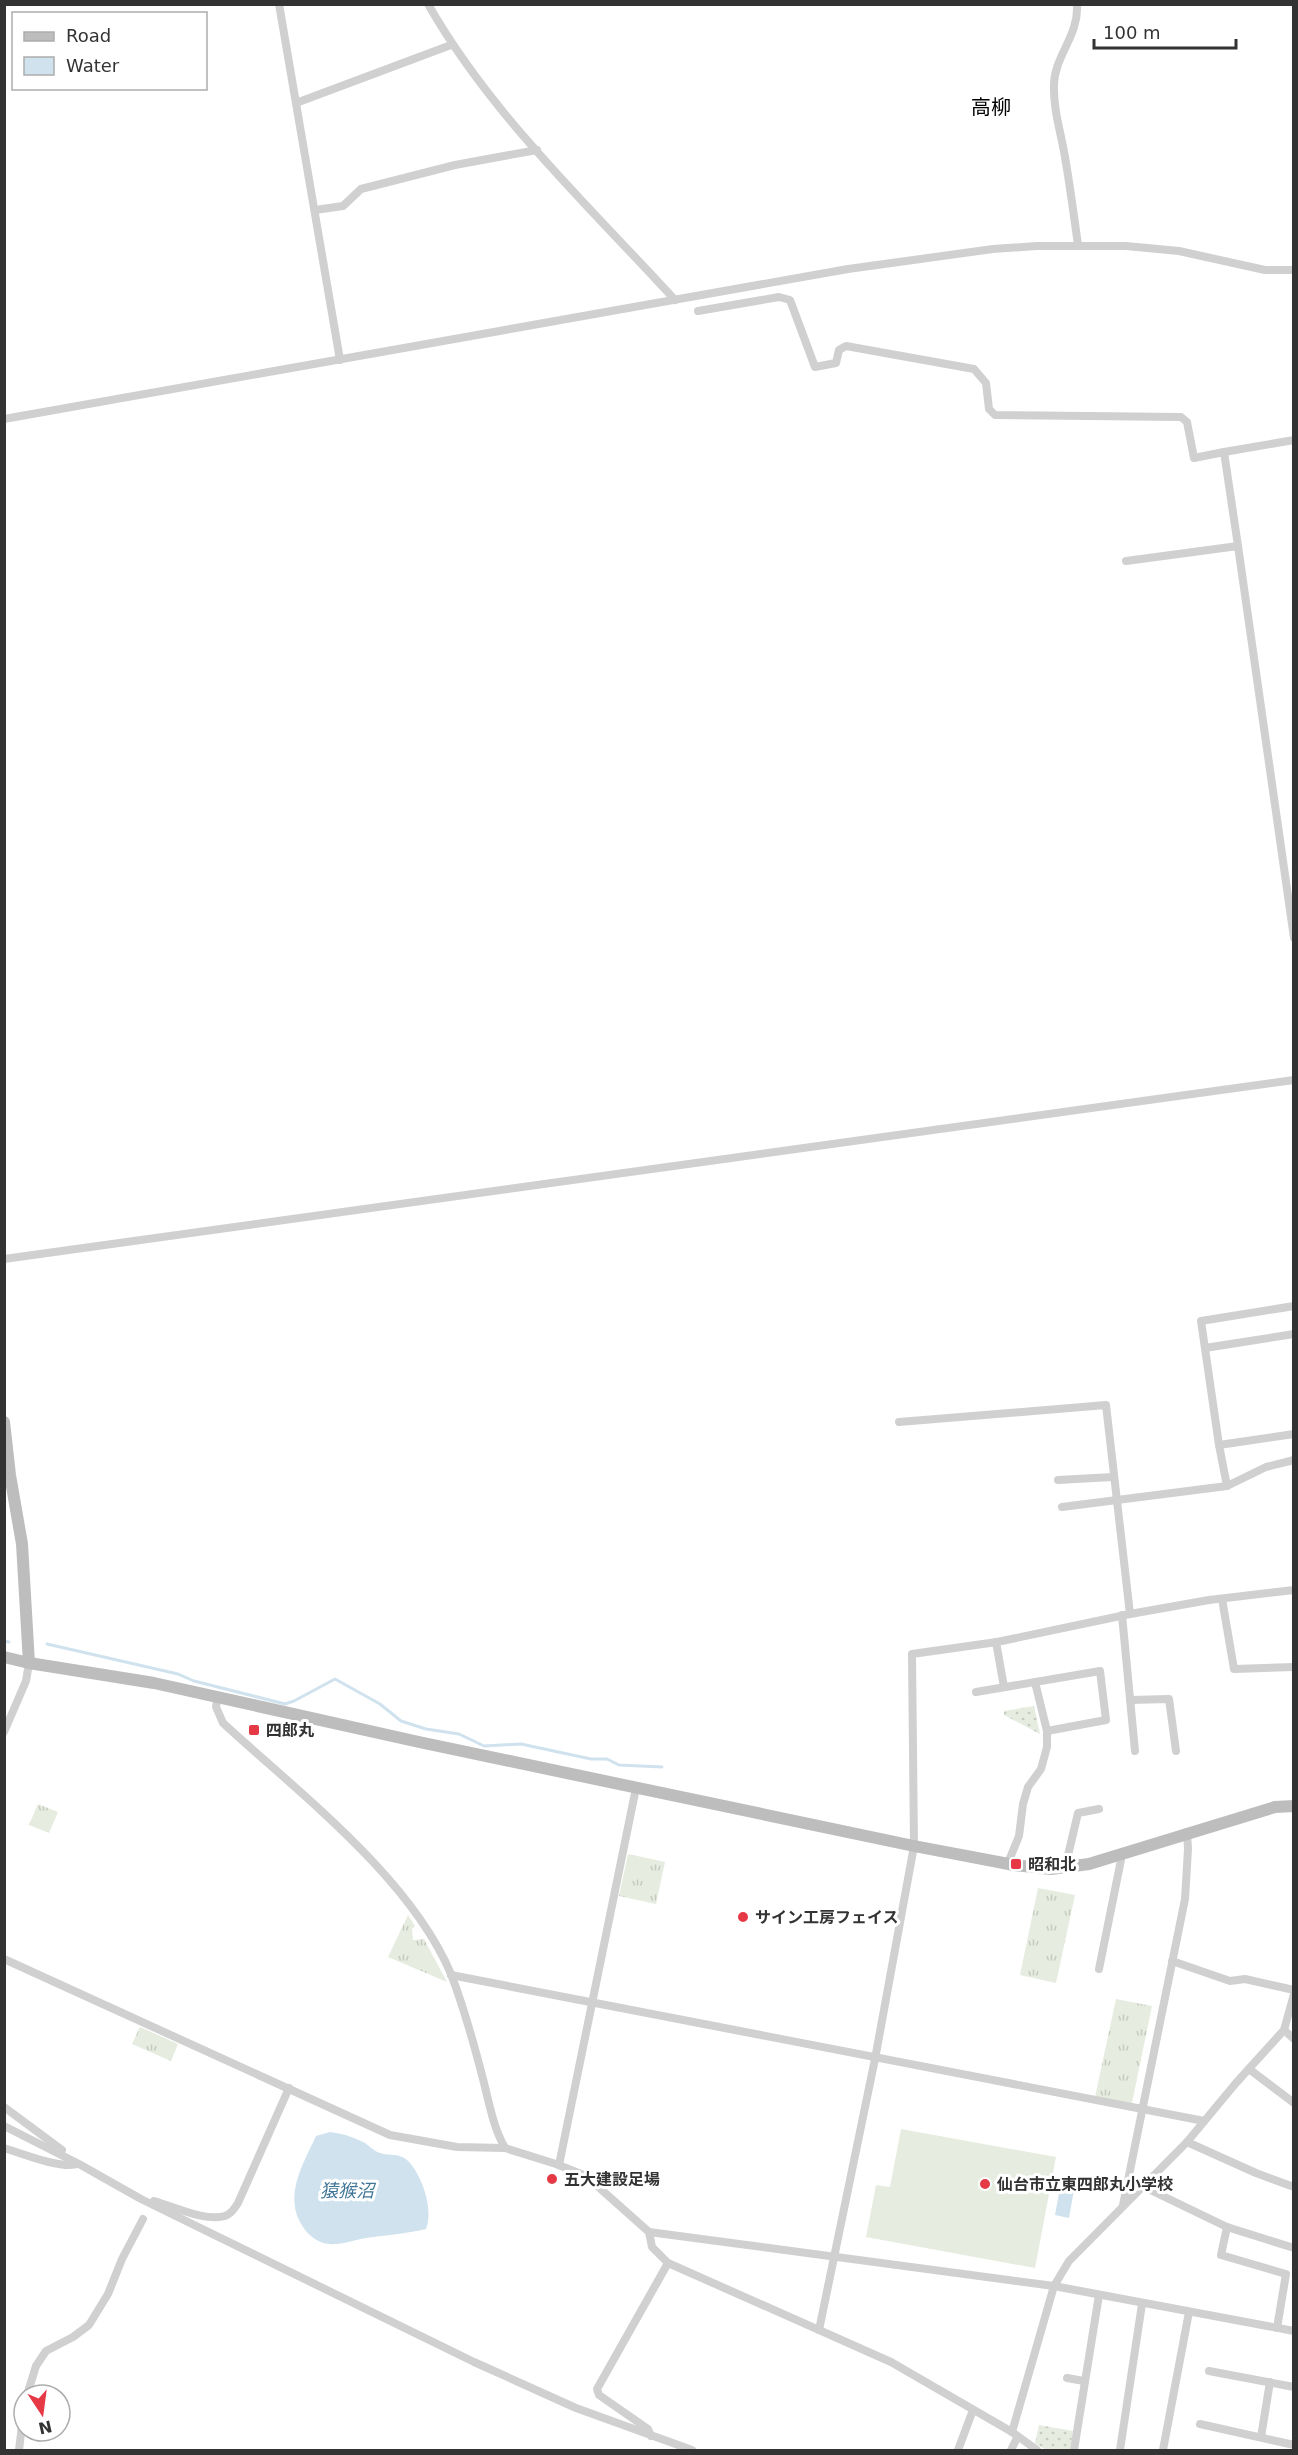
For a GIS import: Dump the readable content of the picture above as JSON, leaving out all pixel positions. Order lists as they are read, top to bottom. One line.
{"districts":["高柳"],"water":["猿猴沼"],"places":{"transit":["四郎丸","昭和北"],"other":["サイン工房フェイス","五大建設足場","仙台市立東四郎丸小学校"]},"legend":["Road","Water"],"scale_bar":"100 m","north":"bottom"}
